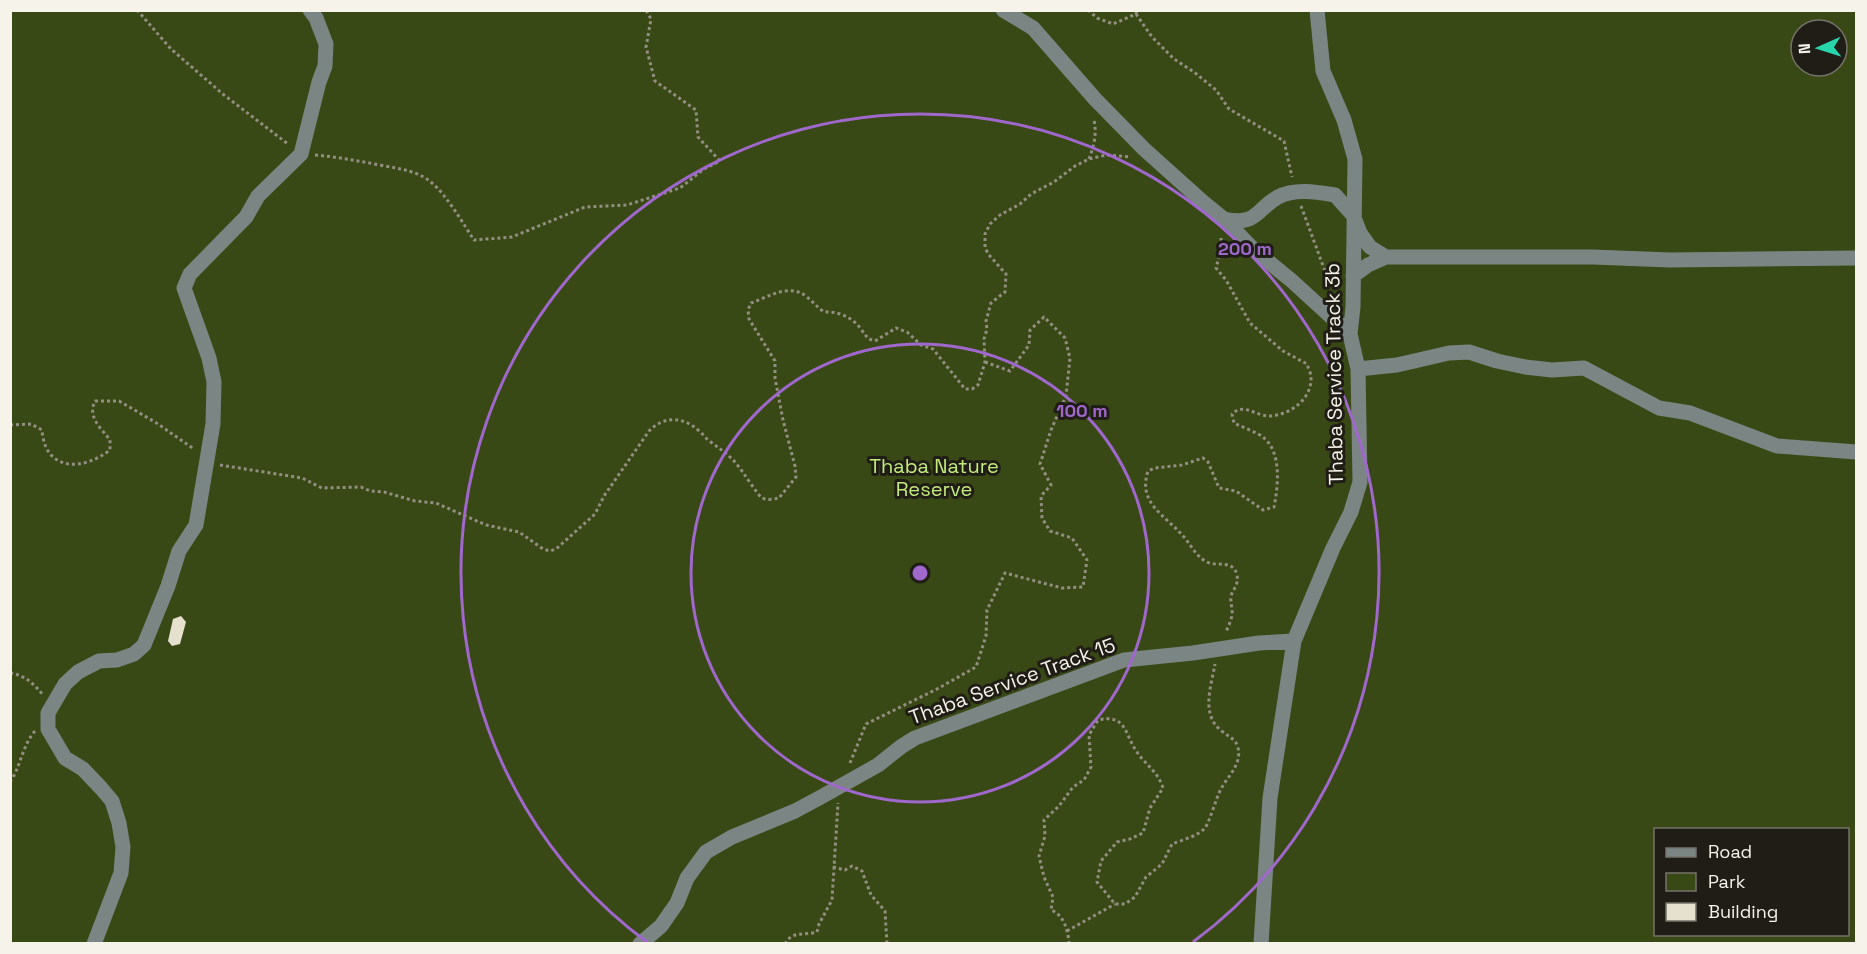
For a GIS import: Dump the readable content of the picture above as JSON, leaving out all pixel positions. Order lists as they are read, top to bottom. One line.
{"streets":{"street":["Thaba Service Track 3b","Thaba Service Track 15"]},"crossings":[["Thaba Service Track 3b","Thaba Service Track 15"]],"parks":["Thaba Nature Reserve"],"legend":["Road","Park","Building"],"north":"left","rings":["200 m","100 m"]}
